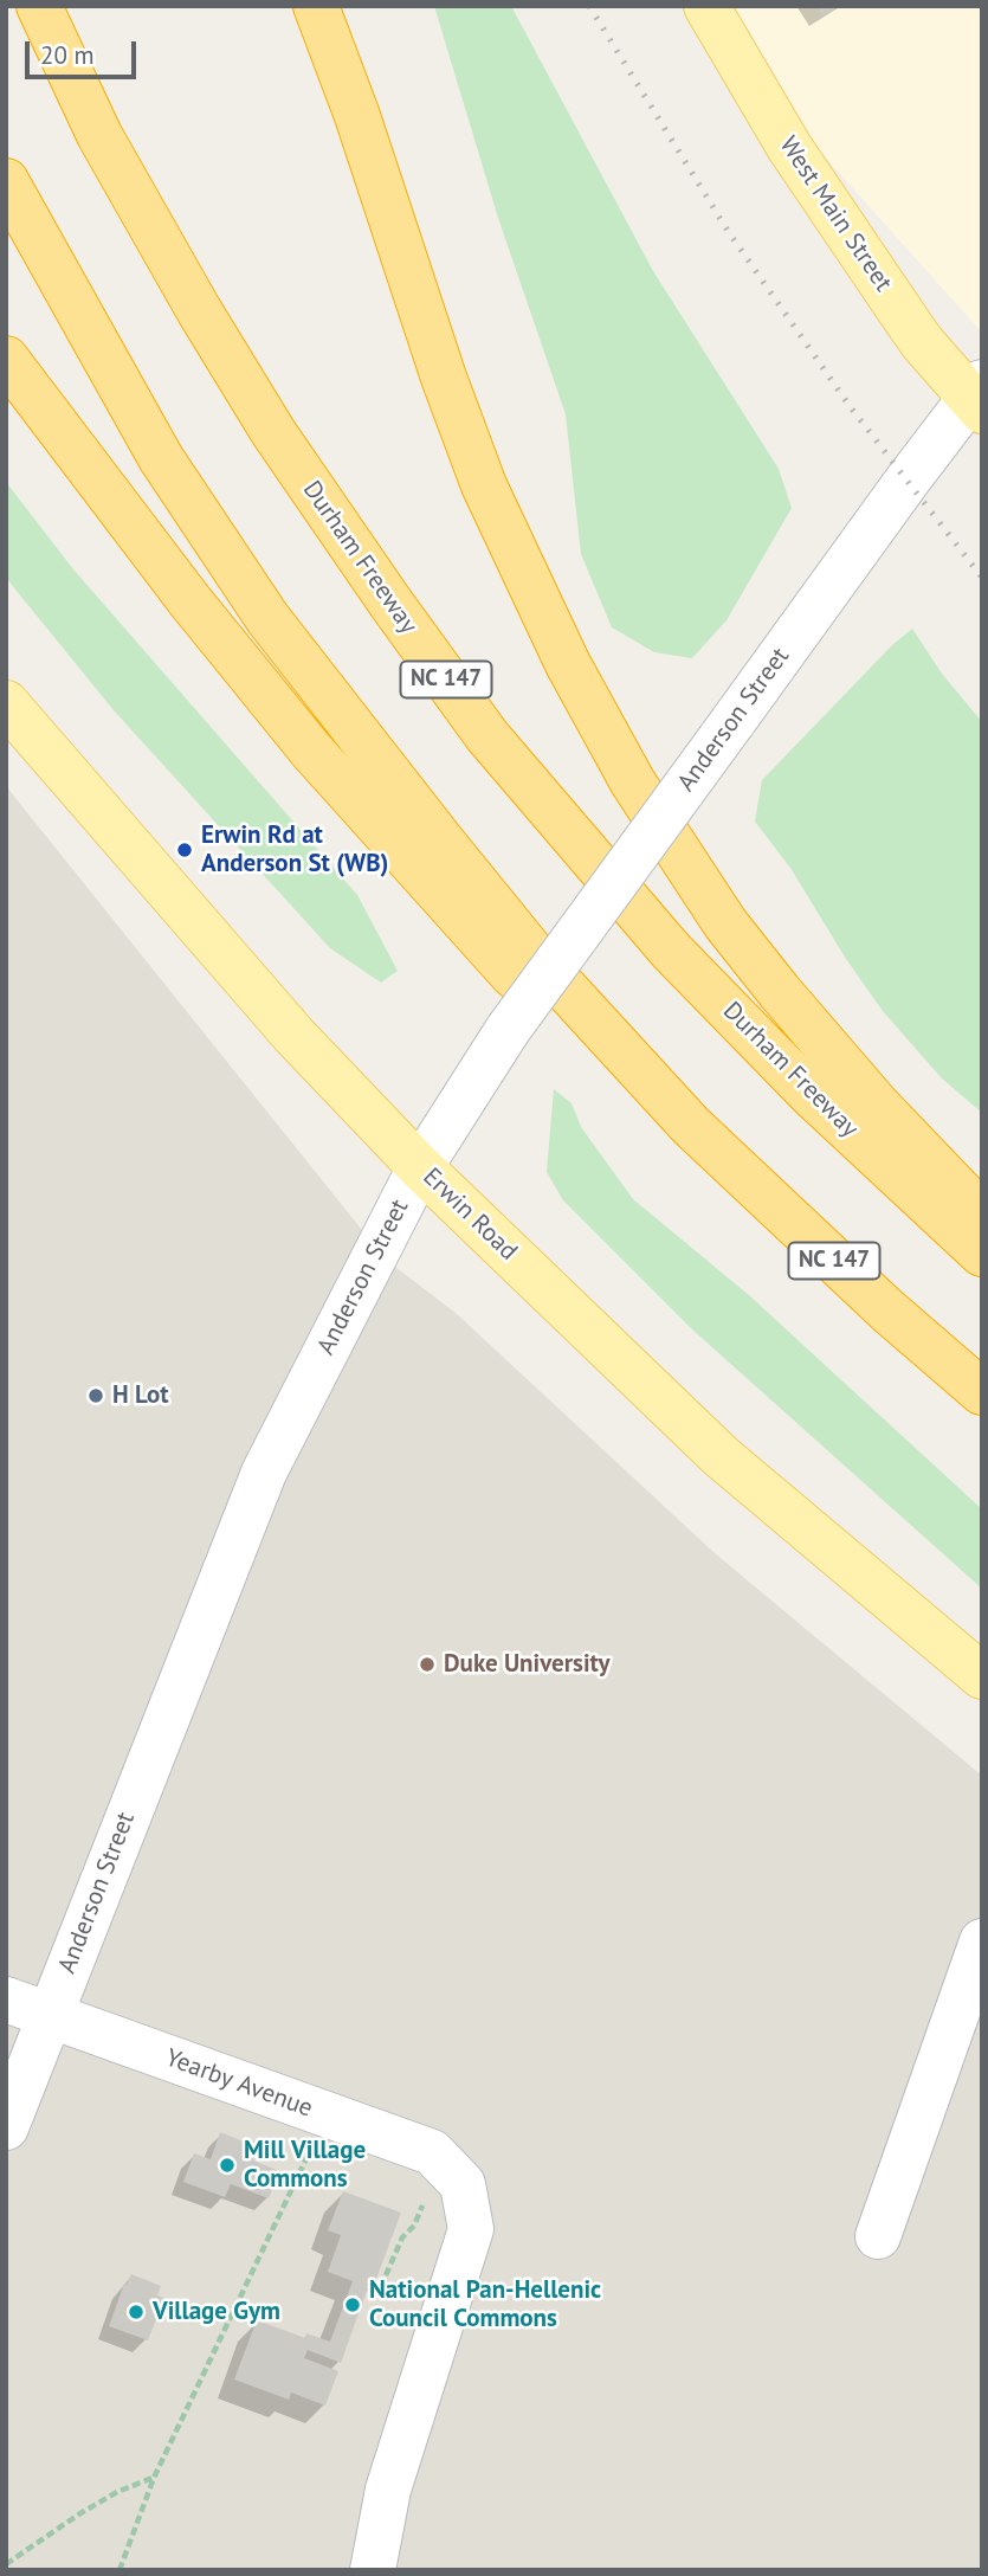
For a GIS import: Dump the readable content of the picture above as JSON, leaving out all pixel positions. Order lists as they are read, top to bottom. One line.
{"streets":{"highway":["Durham Freeway","NC 147"],"main road":["West Main Street","Erwin Road"],"street":["Anderson Street","Yearby Avenue"]},"crossings":[["West Main Street","Anderson Street"],["Anderson Street","Erwin Road"],["Anderson Street","Yearby Avenue"]],"places":["Erwin Rd at Anderson St (WB)","H Lot","Duke University","Mill Village Commons","National Pan-Hellenic Council Commons","Village Gym"],"scale_bar":"20 m"}
